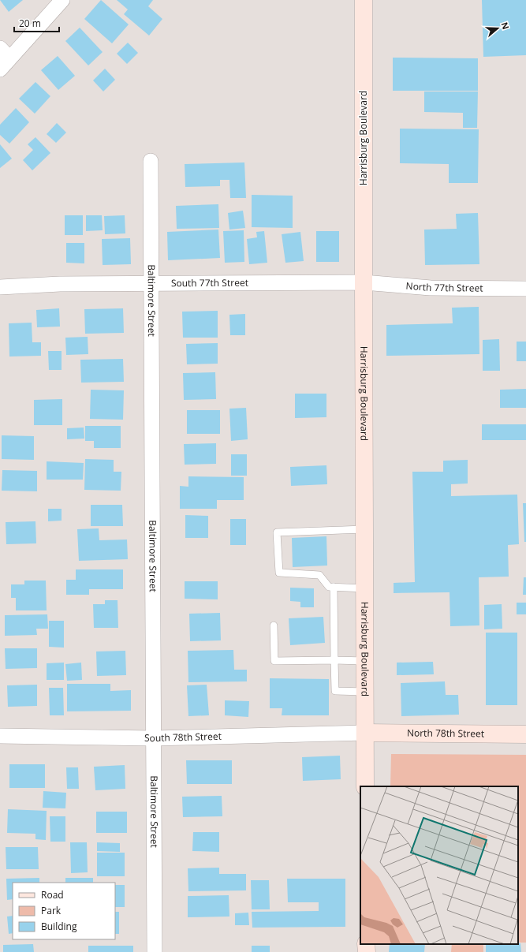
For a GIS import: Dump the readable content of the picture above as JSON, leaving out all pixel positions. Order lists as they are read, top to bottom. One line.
{"streets":{"main road":["Harrisburg Boulevard","North 78th Street"],"street":["South 77th Street","North 77th Street","Baltimore Street","South 78th Street"]},"crossings":[["Harrisburg Boulevard","South 77th Street"],["Harrisburg Boulevard","North 77th Street"],["Harrisburg Boulevard","North 78th Street"],["Harrisburg Boulevard","South 78th Street"],["South 77th Street","North 77th Street"],["South 77th Street","Baltimore Street"],["Baltimore Street","South 78th Street"],["North 78th Street","South 78th Street"]],"legend":["Road","Park","Building"],"scale_bar":"20 m","north":"right"}
